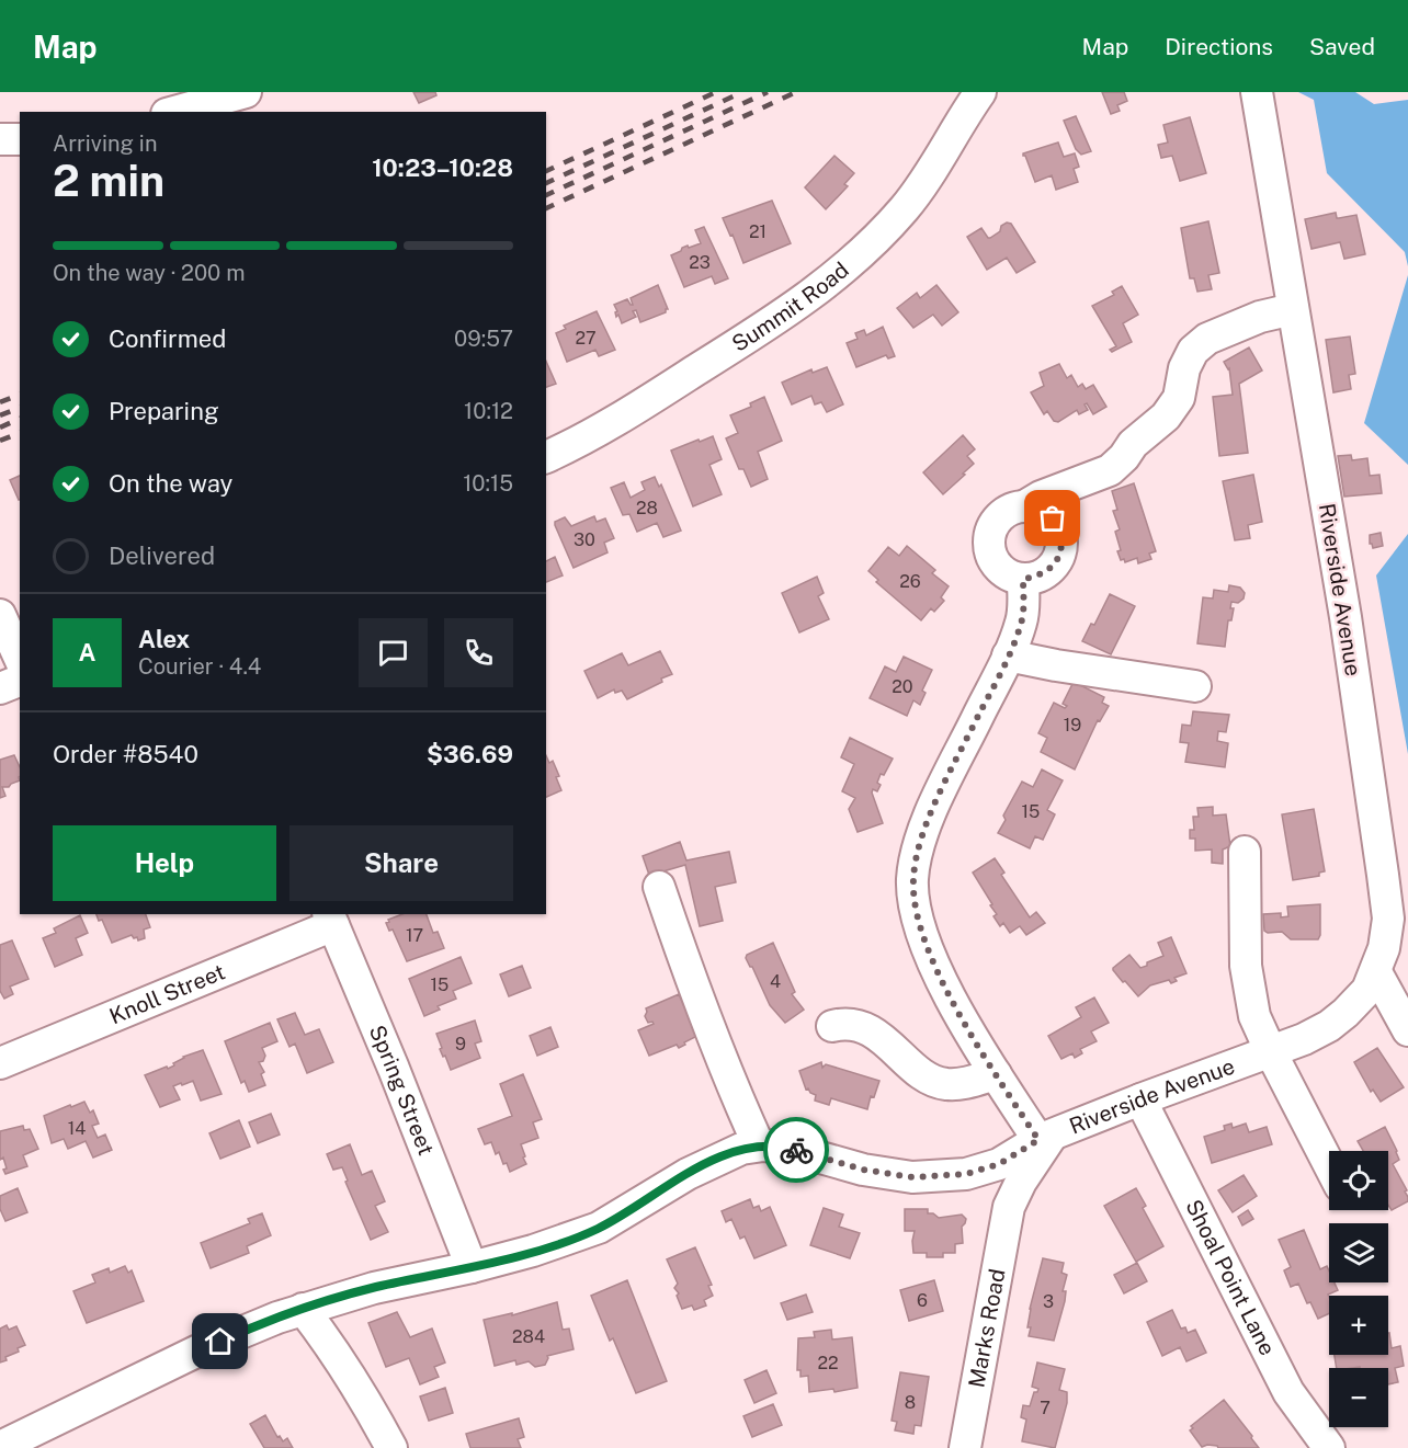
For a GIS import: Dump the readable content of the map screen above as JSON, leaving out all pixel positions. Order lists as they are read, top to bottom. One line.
{"streets":{"street":["Summit Road","Riverside Avenue","Knoll Street","Spring Street","Shoal Point Lane","Marks Road"]},"crossings":[["Riverside Avenue","Spring Street"],["Riverside Avenue","Shoal Point Lane"],["Riverside Avenue","Marks Road"],["Knoll Street","Spring Street"]],"house_numbers":["21","23","27","28","30","26","20","19","15","17","4","15","9","14","6","3","284","22","8","7"],"page":{"header":"Map","nav":["Map","Directions","Saved"],"heading":["2 min","Arriving in","10:23–10:28"],"panel":["Alex","Courier · 4.4","Order #8540","$36.69"],"bar":"On the way · 200 m","list":[["Confirmed","09:57"],["Preparing","10:12"],["On the way","10:15"],"Delivered"],"round":"A","buttons":["Help","Share"],"map_buttons":["+","−"]}}
